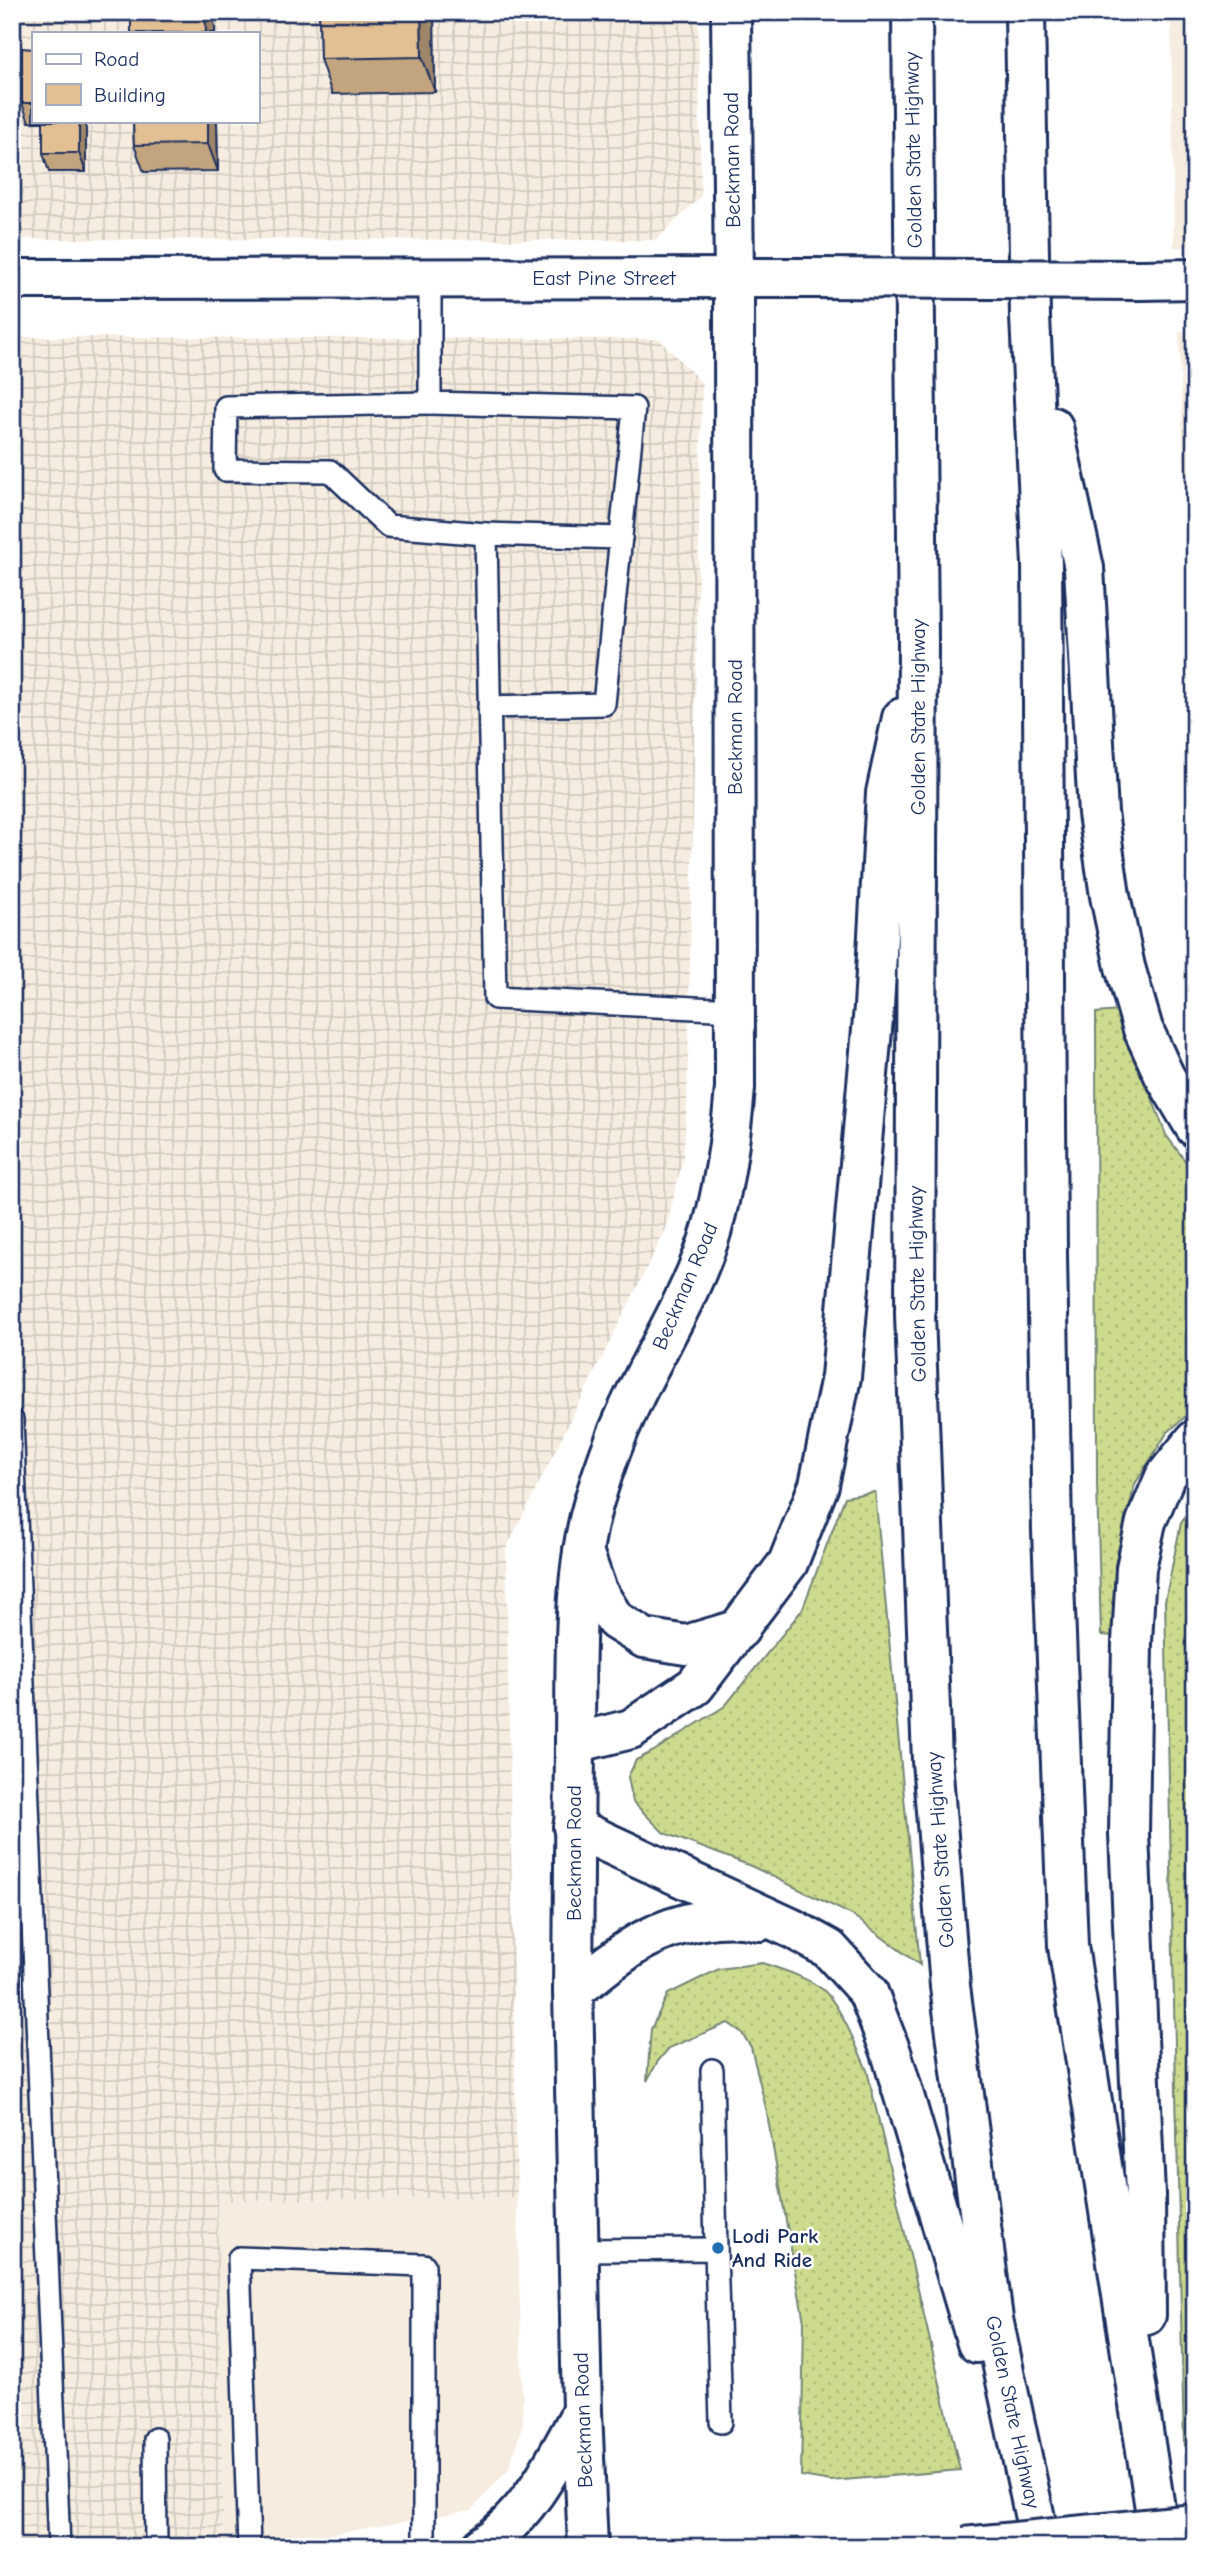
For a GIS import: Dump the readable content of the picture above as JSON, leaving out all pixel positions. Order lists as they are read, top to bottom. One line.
{"streets":{"main road":["Golden State Highway","Beckman Road","East Pine Street"]},"crossings":[["Beckman Road","East Pine Street"]],"places":["Lodi Park And Ride"],"legend":["Road","Building"]}
